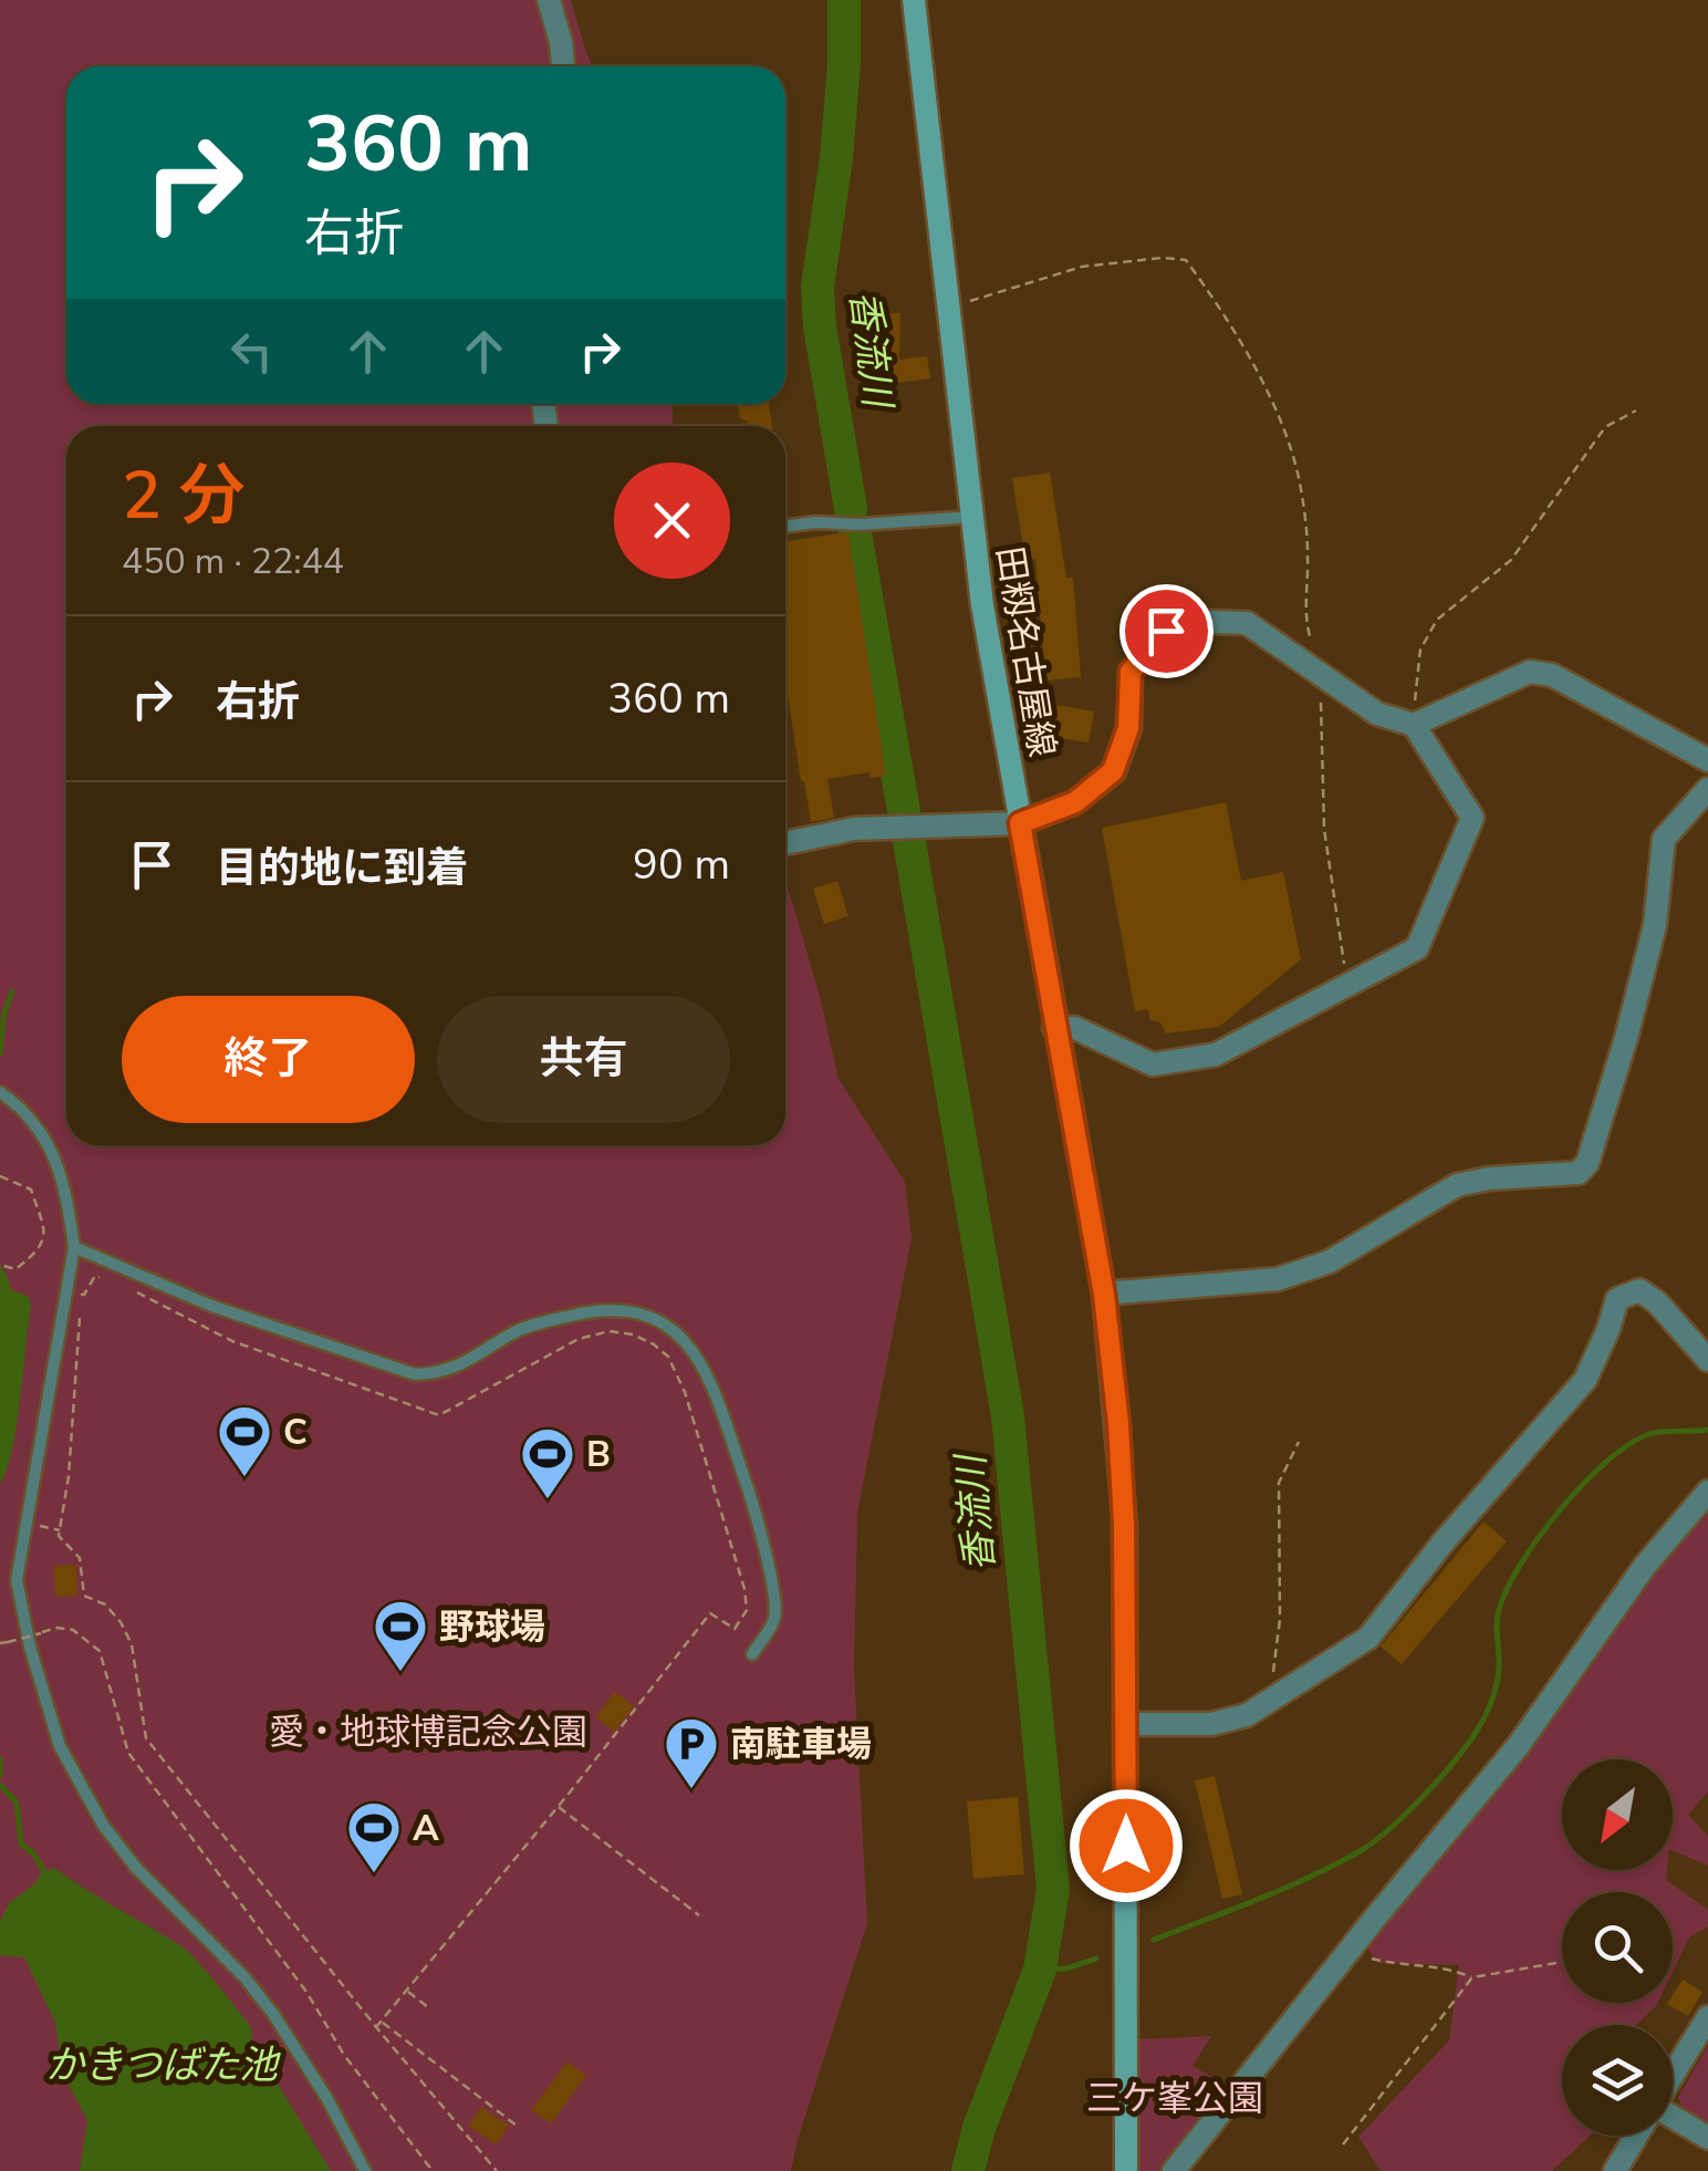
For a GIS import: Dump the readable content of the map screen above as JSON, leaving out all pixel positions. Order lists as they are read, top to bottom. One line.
{"streets":{"main road":["田籾名古屋線"]},"water":["香流川","かきつばた池"],"parks":["愛・地球博記念公園","三ケ峯公園"],"places":{"sports":["C","B","野球場","A"],"parking":["南駐車場"]},"north":"bottom left","page":{"turn":["360 m","右折"],"heading":["2 分","450 m · 22:44"],"list":[{"name":"右折","value":"360 m"},{"name":"目的地に到着","value":"90 m"}],"buttons":["終了","共有"]}}
